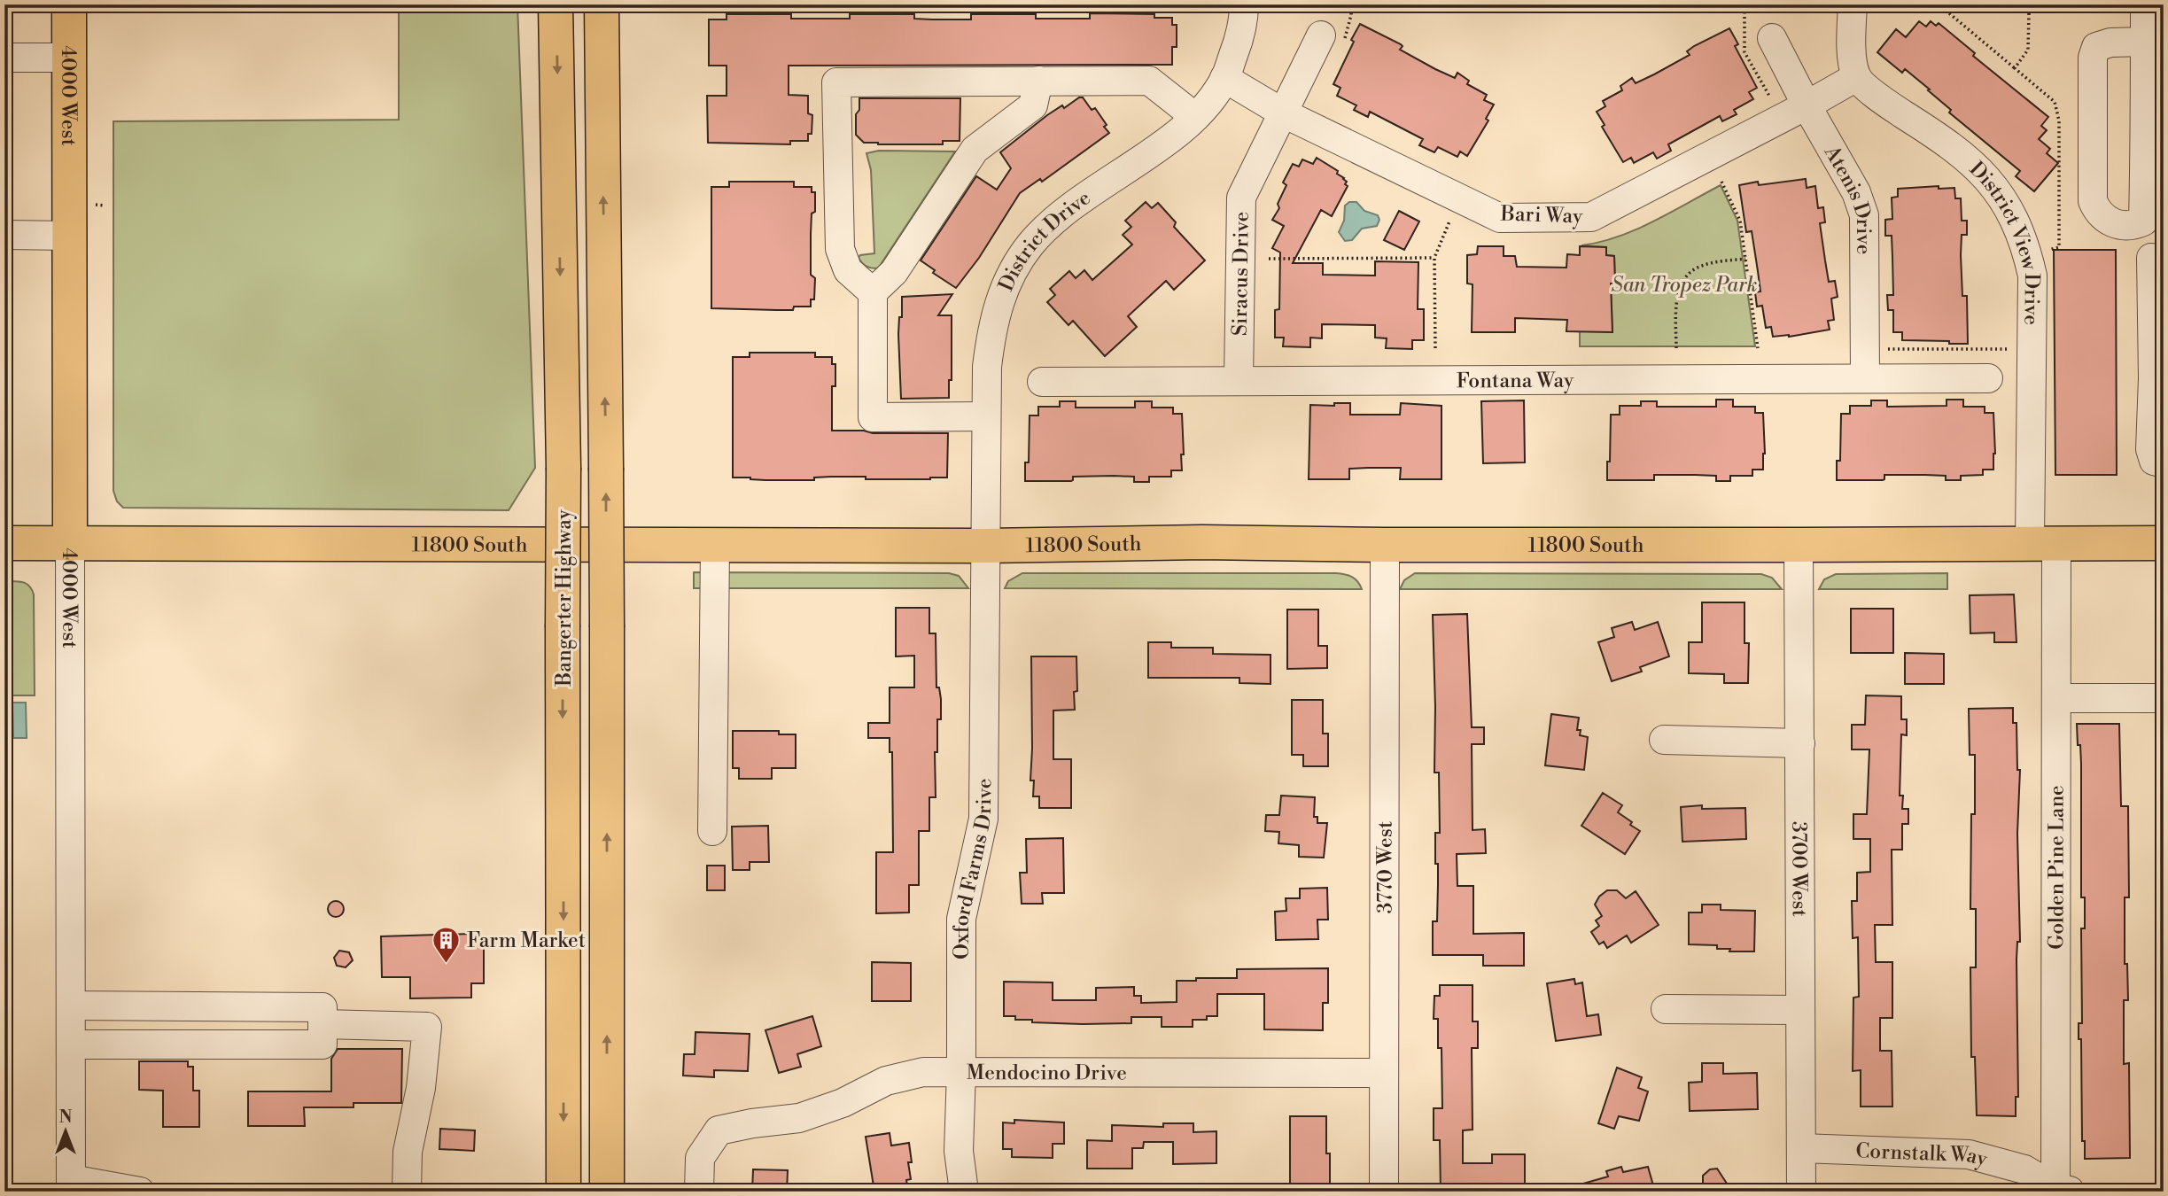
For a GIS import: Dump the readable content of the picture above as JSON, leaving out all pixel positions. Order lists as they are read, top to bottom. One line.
{"streets":{"main road":["4000 West","11800 South","Bangerter Highway"],"street":["Atenis Drive","Bari Way","District Drive","District View Drive","Siracus Drive","Fontana Way","3770 West","3700 West","Golden Pine Lane","Oxford Farms Drive","Mendocino Drive","Cornstalk Way"]},"crossings":[["4000 West","11800 South"],["Atenis Drive","Bari Way"],["Atenis Drive","Fontana Way"],["Bari Way","District Drive"],["Bari Way","District View Drive"],["Bari Way","Siracus Drive"],["District Drive","11800 South"],["District Drive","Oxford Farms Drive"],["District View Drive","11800 South"],["District View Drive","Golden Pine Lane"],["Siracus Drive","Fontana Way"],["11800 South","3770 West"],["11800 South","3700 West"],["11800 South","Golden Pine Lane"],["11800 South","Oxford Farms Drive"],["3770 West","Mendocino Drive"],["3700 West","Cornstalk Way"],["Golden Pine Lane","Cornstalk Way"],["Oxford Farms Drive","Mendocino Drive"]],"parks":["San Tropez Park"],"places":{"building":["Farm Market"]},"north":"top"}
